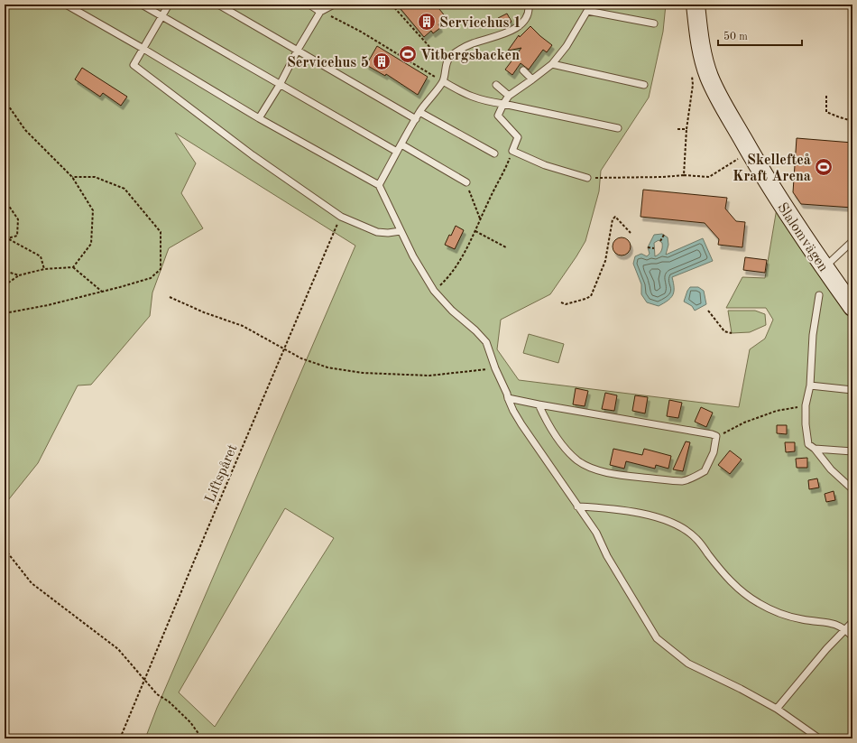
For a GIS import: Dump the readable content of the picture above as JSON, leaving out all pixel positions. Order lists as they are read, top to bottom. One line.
{"streets":{"street":["Slalomvägen"],"path":["Liftspåret"]},"places":{"building":["Servicehus 1","Servicehus 5"],"sports":["Vitbergsbacken","Skellefteå Kraft Arena"]},"scale_bar":"50 m"}
